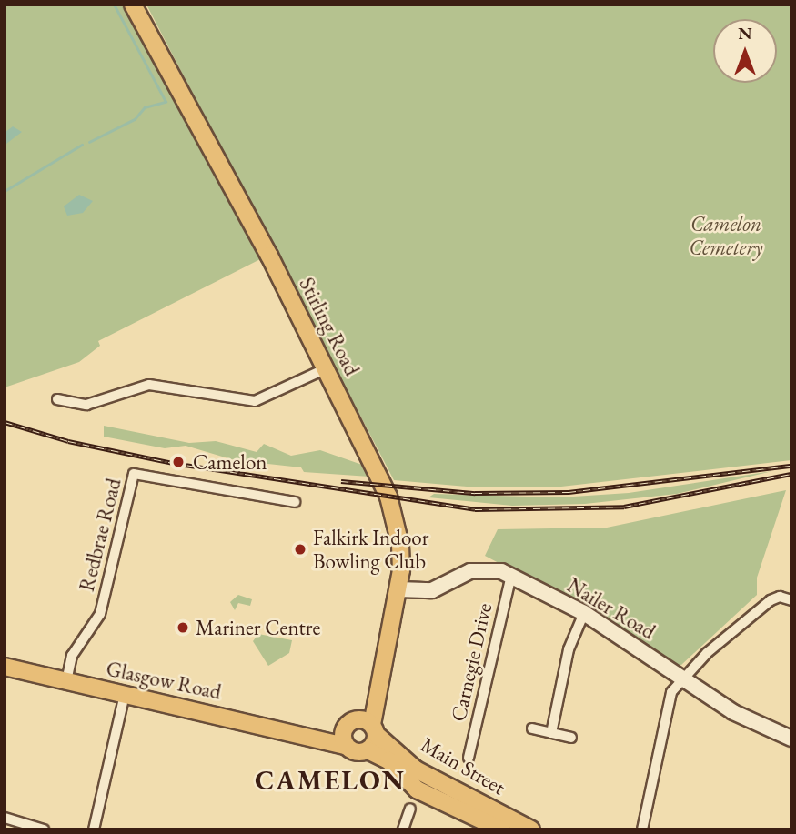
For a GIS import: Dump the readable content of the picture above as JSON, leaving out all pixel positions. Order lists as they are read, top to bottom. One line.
{"streets":{"main road":["Stirling Road","Glasgow Road","Main Street"],"street":["Redbrae Road","Nailer Road","Carnegie Drive"]},"crossings":[["Stirling Road","Nailer Road"],["Stirling Road","Glasgow Road"],["Stirling Road","Main Street"],["Redbrae Road","Glasgow Road"],["Nailer Road","Carnegie Drive"],["Glasgow Road","Main Street"]],"districts":["CAMELON"],"parks":["Camelon Cemetery"],"places":["Camelon","Falkirk Indoor Bowling Club","Mariner Centre"],"north":"top"}
